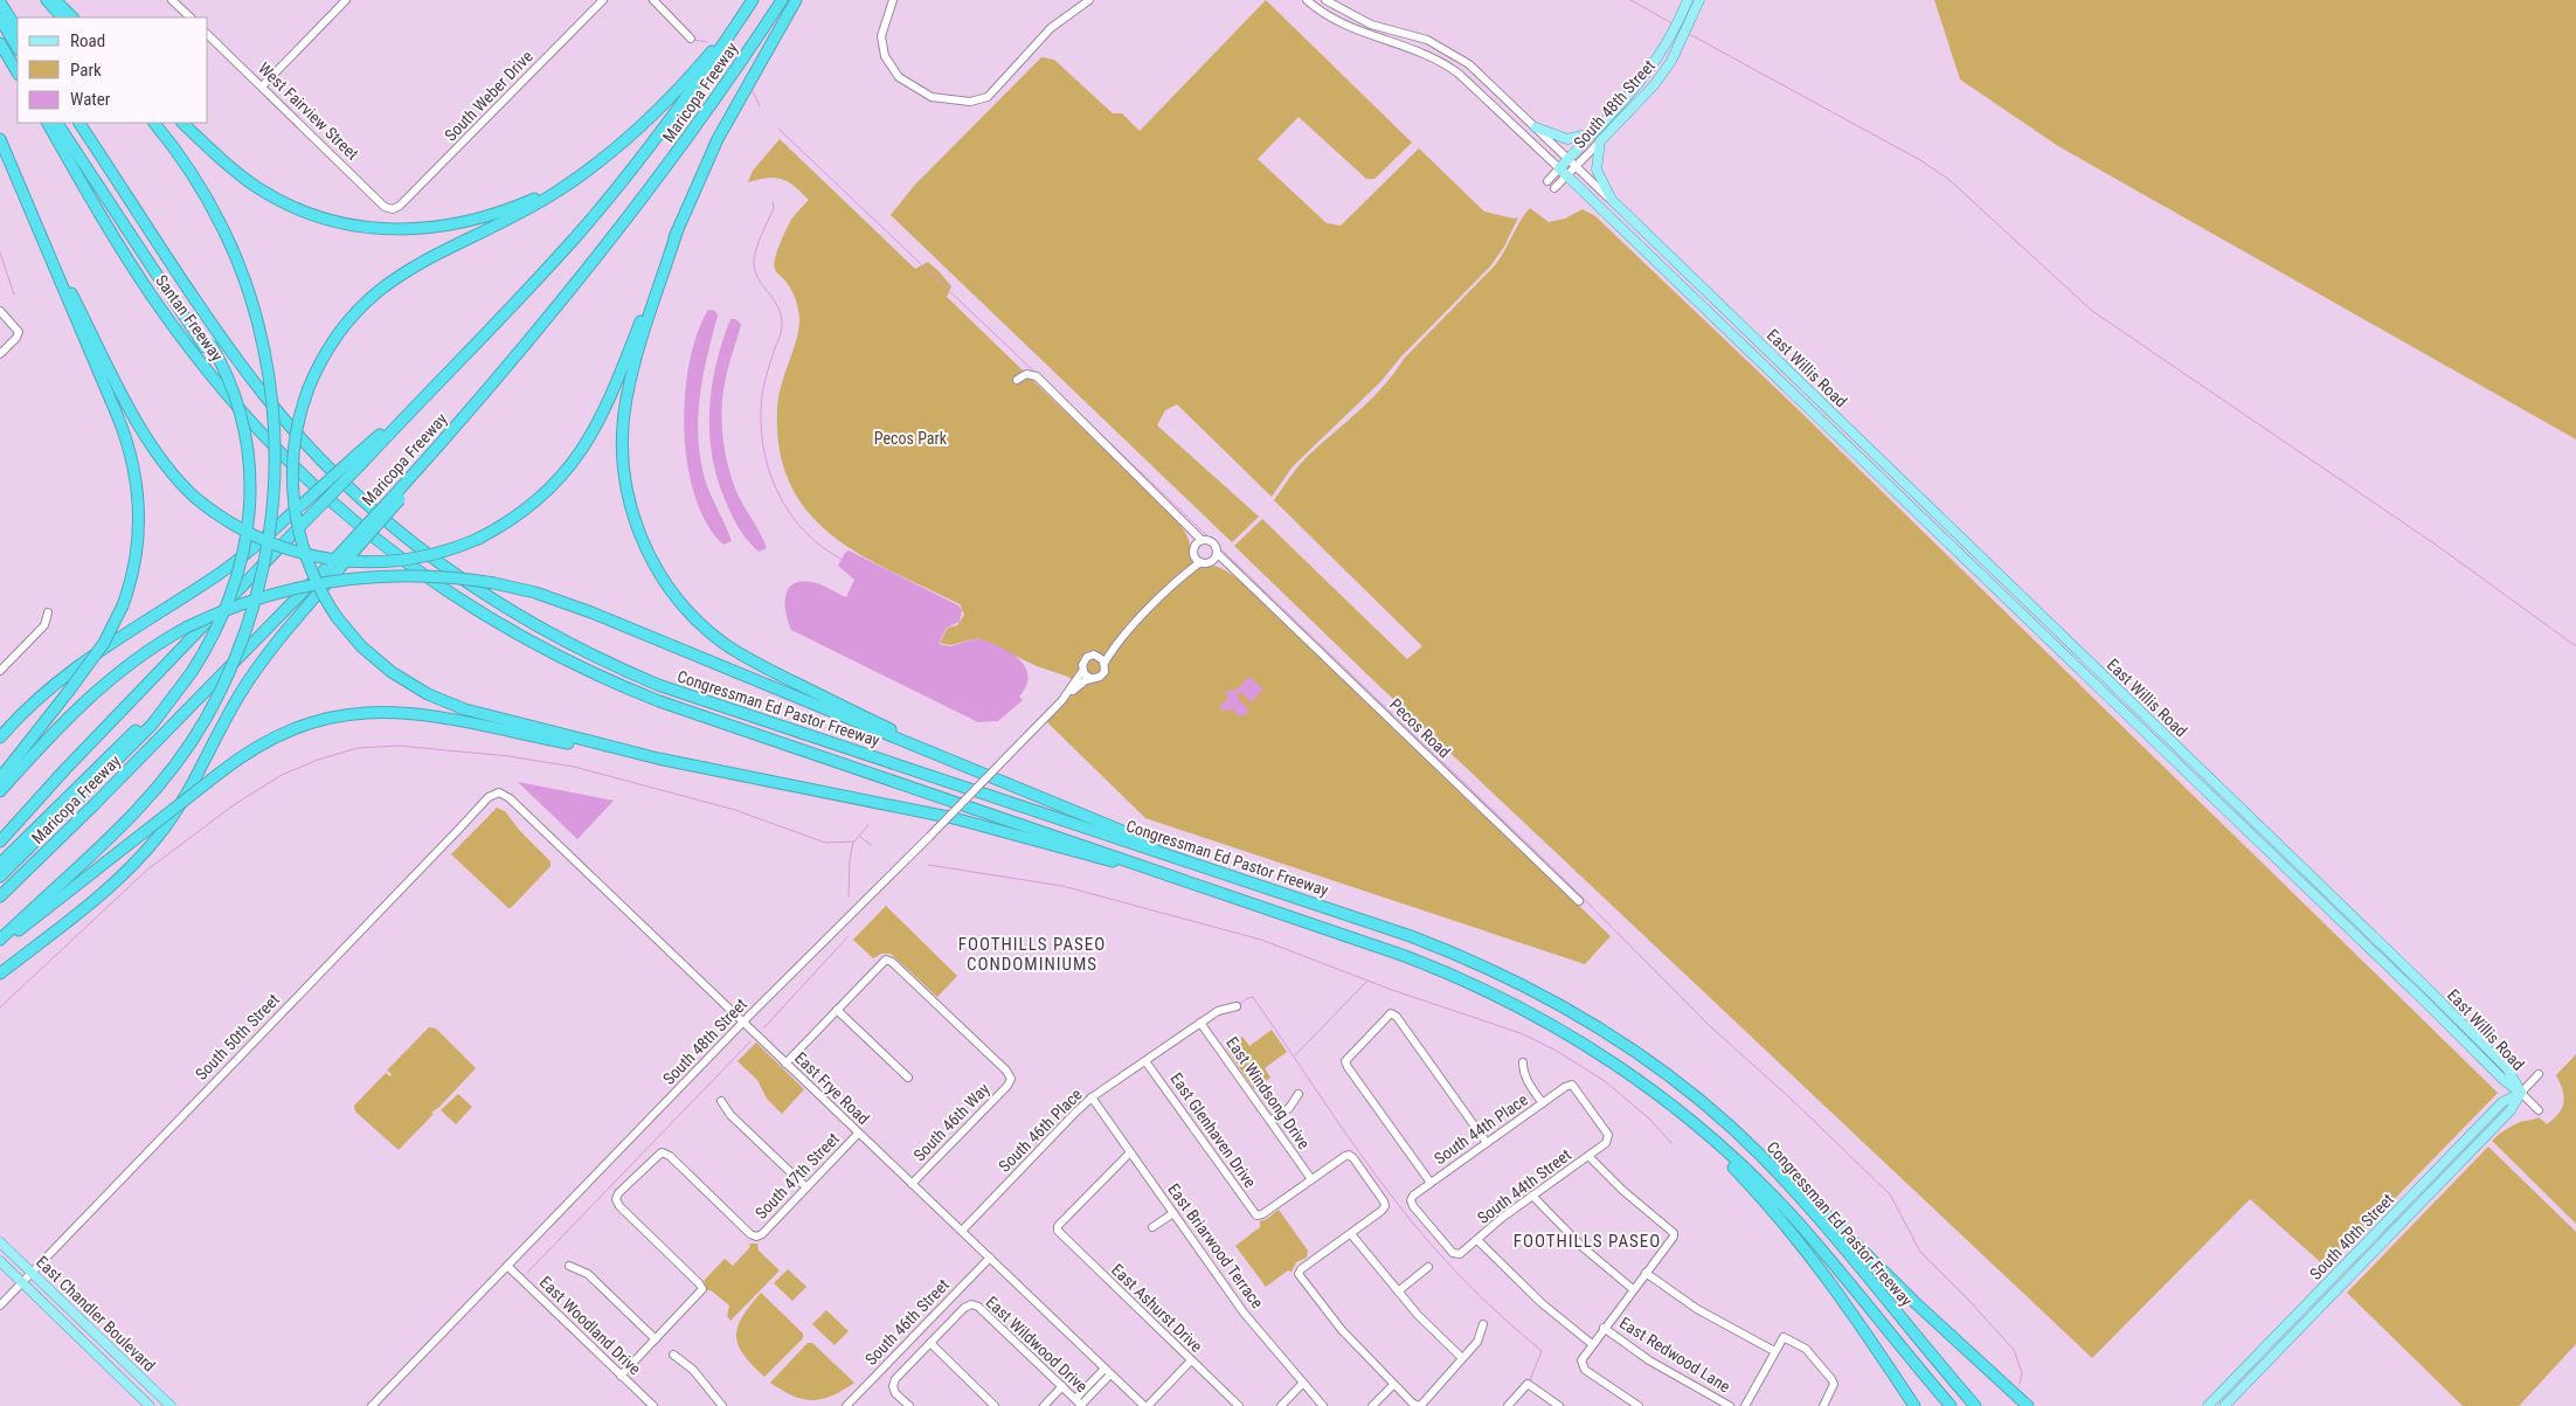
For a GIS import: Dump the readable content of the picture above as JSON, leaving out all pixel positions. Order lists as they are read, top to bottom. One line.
{"streets":{"highway":["Maricopa Freeway","Santan Freeway","Congressman Ed Pastor Freeway"],"main road":["South 48th Street","East Willis Road","South 40th Street","East Chandler Boulevard"],"street":["South Weber Drive","West Fairview Street","Pecos Road","South 50th Street","East Frye Road","East Windsong Drive","South 46th Way","South 44th Place","South 46th Place","East Glenhaven Drive","South 47th Street","South 44th Street","East Briarwood Terrace","East Ashurst Drive","South 46th Street","East Woodland Drive","East Wildwood Drive","East Redwood Lane"]},"crossings":[["South Weber Drive","West Fairview Street"],["South 48th Street","East Willis Road"],["South 48th Street","East Frye Road"],["South 48th Street","East Woodland Drive"],["Santan Freeway","Congressman Ed Pastor Freeway"],["East Willis Road","South 40th Street"],["South 50th Street","East Frye Road"],["South 50th Street","East Chandler Boulevard"],["East Frye Road","South 46th Way"],["East Frye Road","South 46th Place"],["East Frye Road","South 47th Street"],["East Frye Road","South 46th Street"],["East Windsong Drive","South 46th Place"],["East Windsong Drive","East Glenhaven Drive"],["South 44th Place","South 44th Street"],["South 46th Place","East Glenhaven Drive"],["South 46th Place","East Briarwood Terrace"],["East Briarwood Terrace","East Ashurst Drive"]],"districts":["FOOTHILLS PASEO CONDOMINIUMS","FOOTHILLS PASEO"],"parks":["Pecos Park"],"legend":["Road","Park","Water"]}
